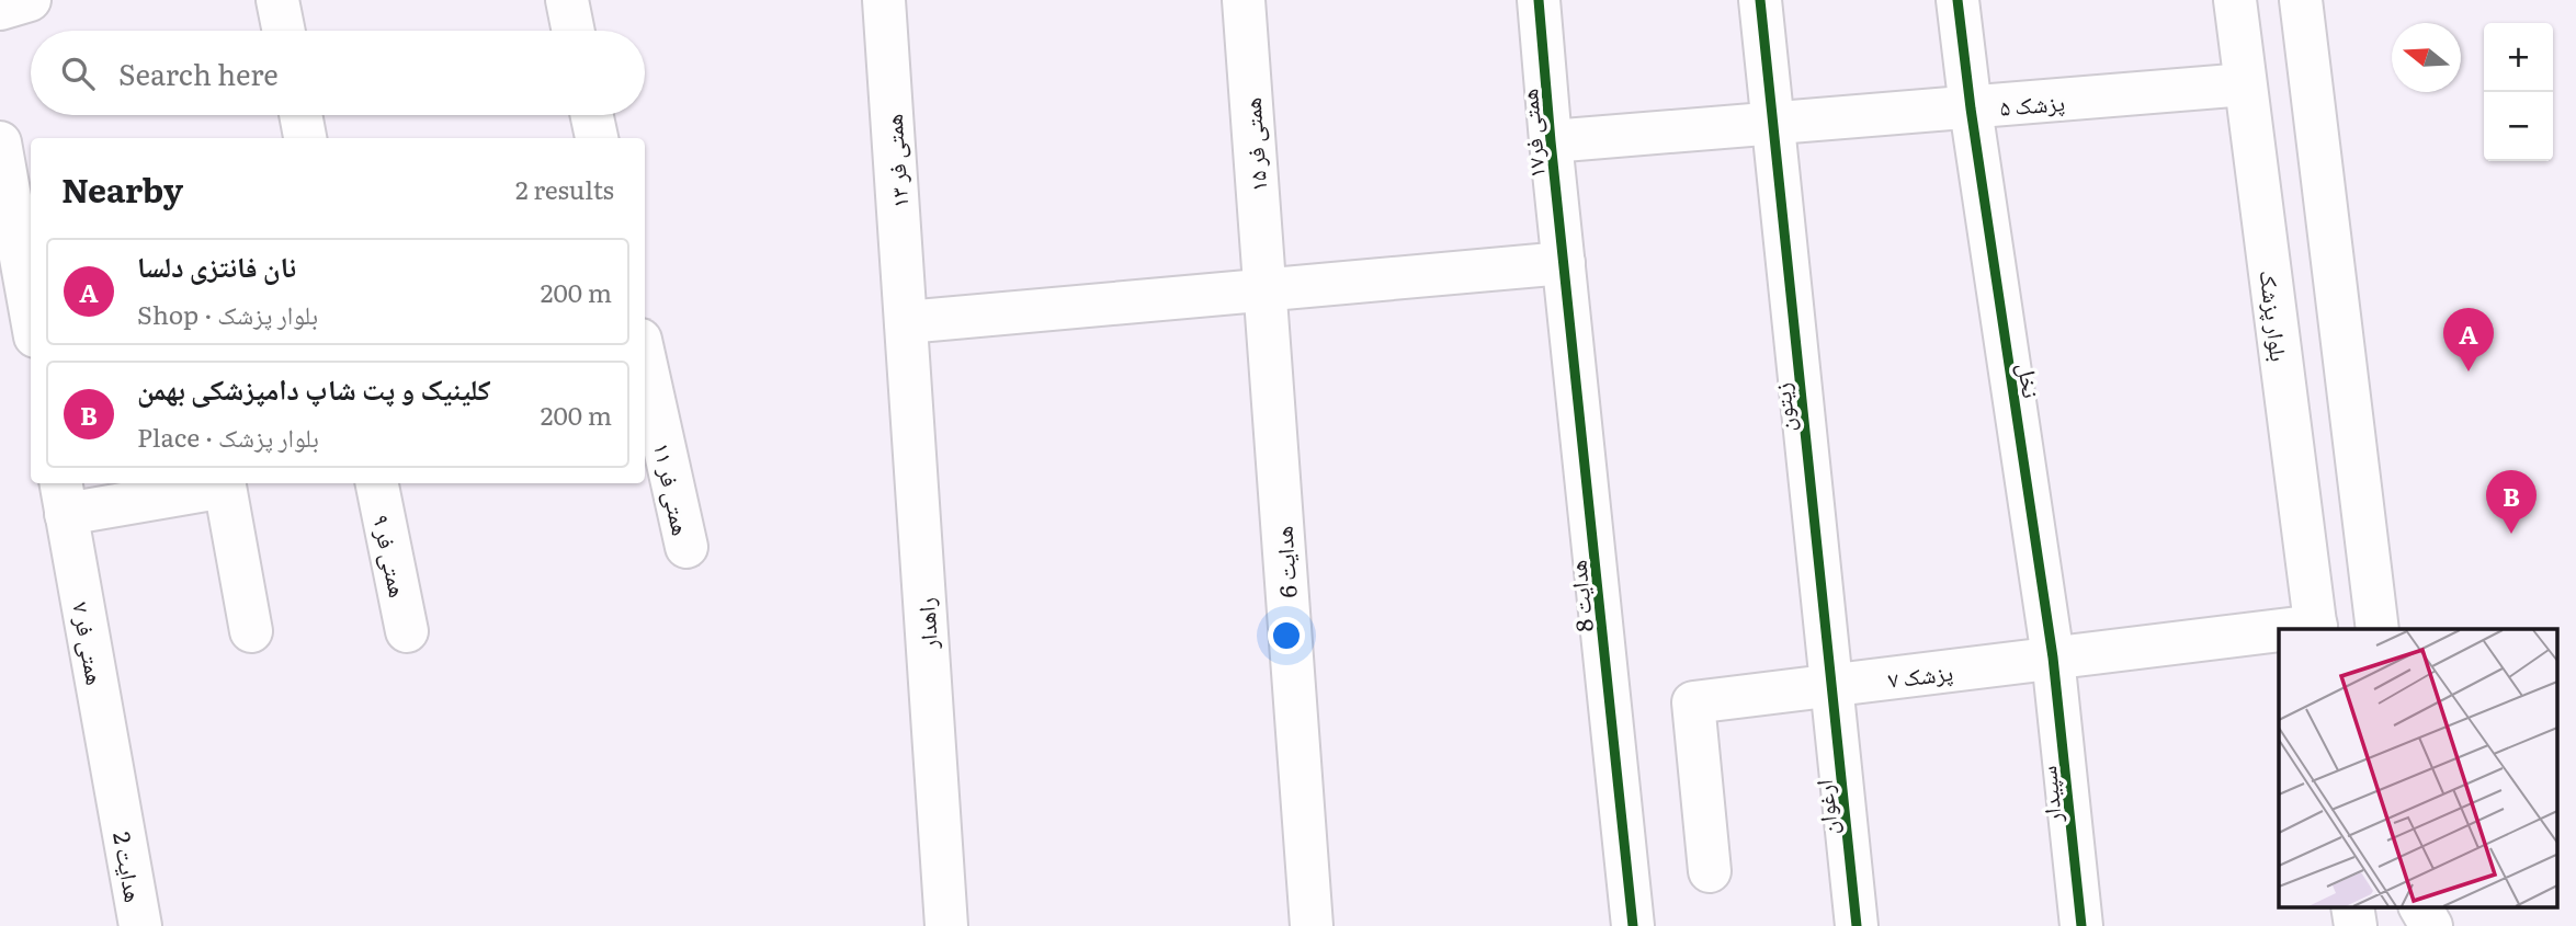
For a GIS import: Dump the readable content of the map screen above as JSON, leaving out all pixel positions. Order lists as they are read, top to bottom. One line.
{"streets":{"street":["پزشک ۵","همتی فر۱۷","همتی فر ۱۵","همتی فر ۱۳","بلوار پزشک","نخل","زیتون","همتی فر ۱۱","همتی فر ۹","هدایت 6","هدایت 8","راهدار","همتی فر ۷","پزشک ۷","سپیدار","ارغوان","هدایت 2"]},"crossings":[["پزشک ۵","همتی فر۱۷"],["پزشک ۵","بلوار پزشک"],["پزشک ۵","نخل"],["پزشک ۵","زیتون"],["همتی فر۱۷","هدایت 8"],["همتی فر ۱۵","هدایت 6"],["همتی فر ۱۳","راهدار"],["نخل","پزشک ۷"],["نخل","سپیدار"],["زیتون","پزشک ۷"],["زیتون","ارغوان"],["همتی فر ۷","هدایت 2"],["پزشک ۷","سپیدار"],["پزشک ۷","ارغوان"]],"north":"left","page":{"map_buttons":["+","−"],"search":"Search here","heading":["Nearby","2 results"],"list":[{"mark":"A","name":"نان فانتزی دلسا","note":"Shop · بلوار پزشک","value":"200 m"},{"mark":"B","name":"کلینیک و پت شاپ دامپزشکی بهمن","note":"Place · بلوار پزشک","value":"200 m"}],"pins":["A","B"]}}
